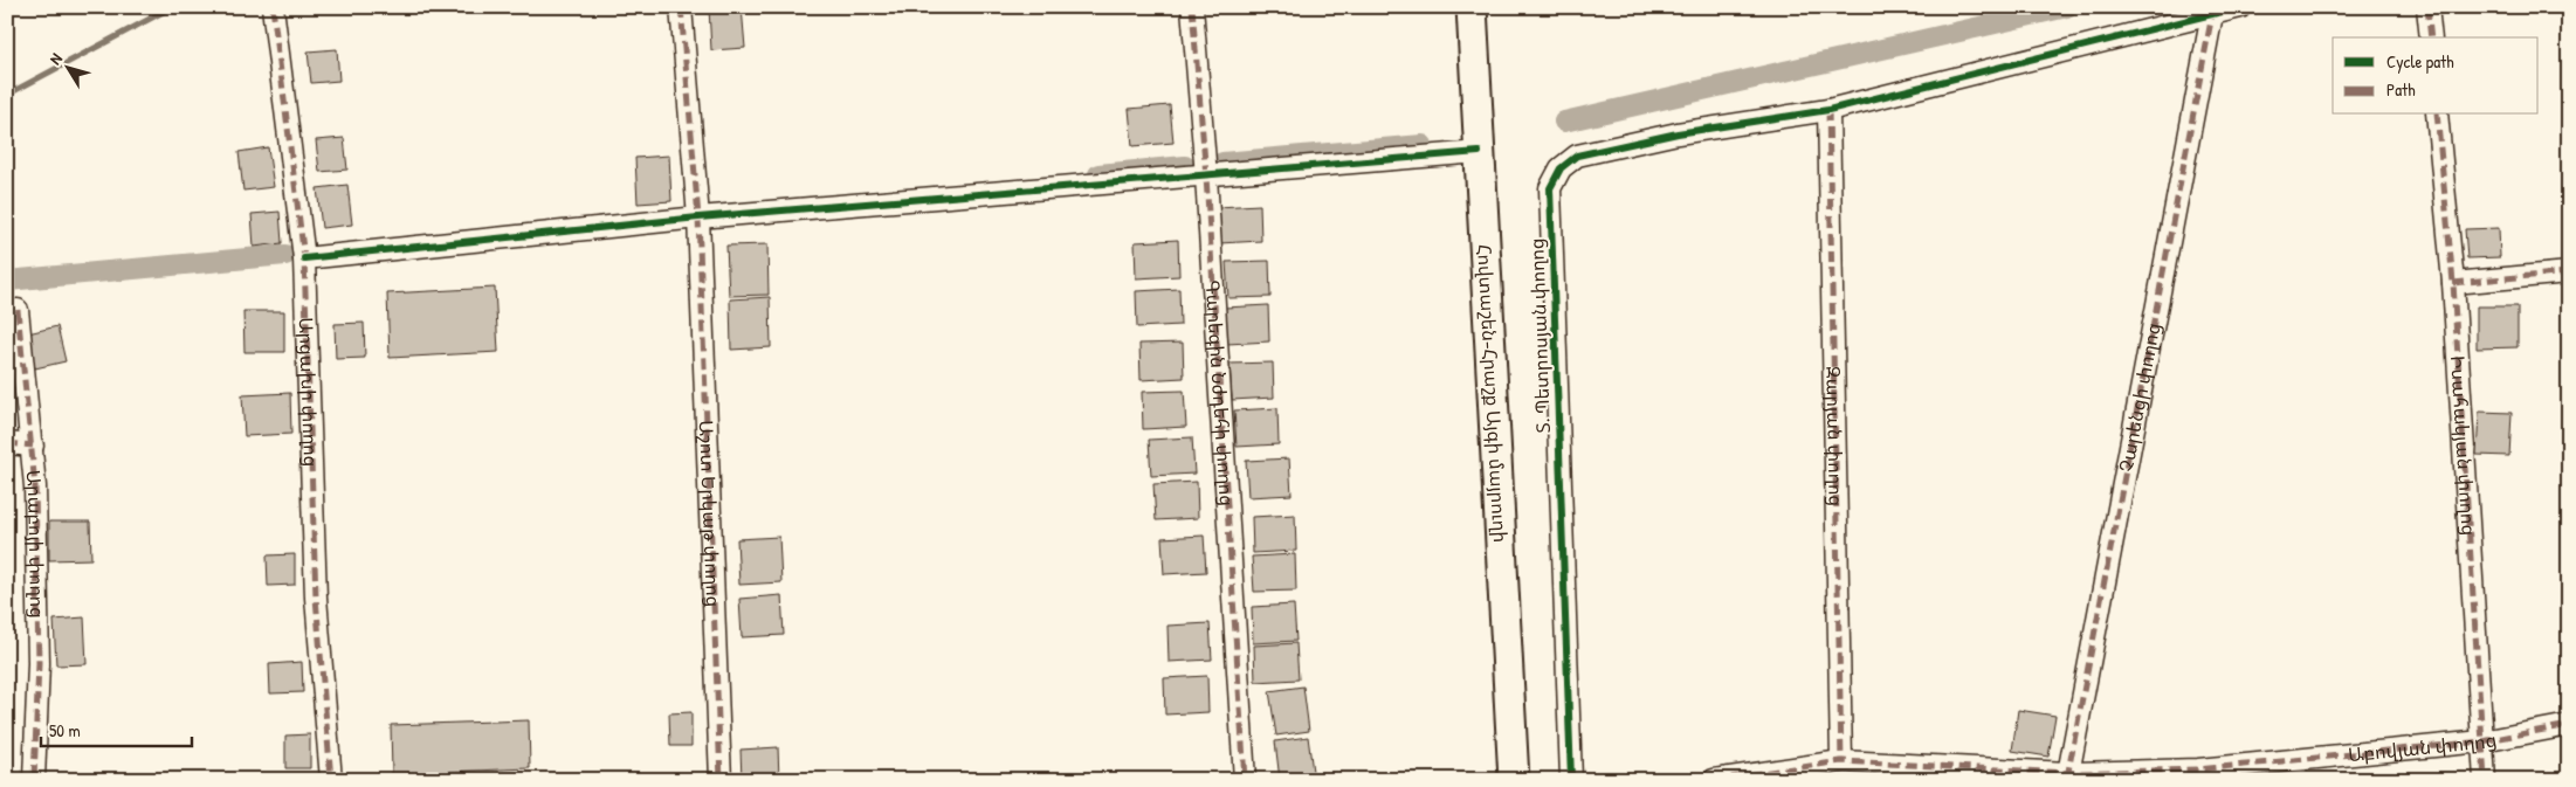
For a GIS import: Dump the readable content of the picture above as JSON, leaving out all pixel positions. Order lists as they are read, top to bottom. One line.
{"streets":{"street":["Տ. Պետրոսյան փողոց","Արցախի փողոց","Գարեգին Նժդեհի փողոց","Հովտաշեն-Հրաշք Այգի մայրուղի","Չարենցի փողոց","Զարյան փողոց","Իսահակյան փողոց","Աշոտ Երկաթ փողոց","Արաբոյի փողոց","Աբովյան փողոց"]},"crossings":[["Տ. Պետրոսյան փողոց","Չարենցի փողոց"],["Տ. Պետրոսյան փողոց","Զարյան փողոց"],["Չարենցի փողոց","Աբովյան փողոց"],["Զարյան փողոց","Աբովյան փողոց"],["Իսահակյան փողոց","Աբովյան փողոց"]],"legend":["Cycle path","Path"],"scale_bar":"50 m","north":"top left"}
